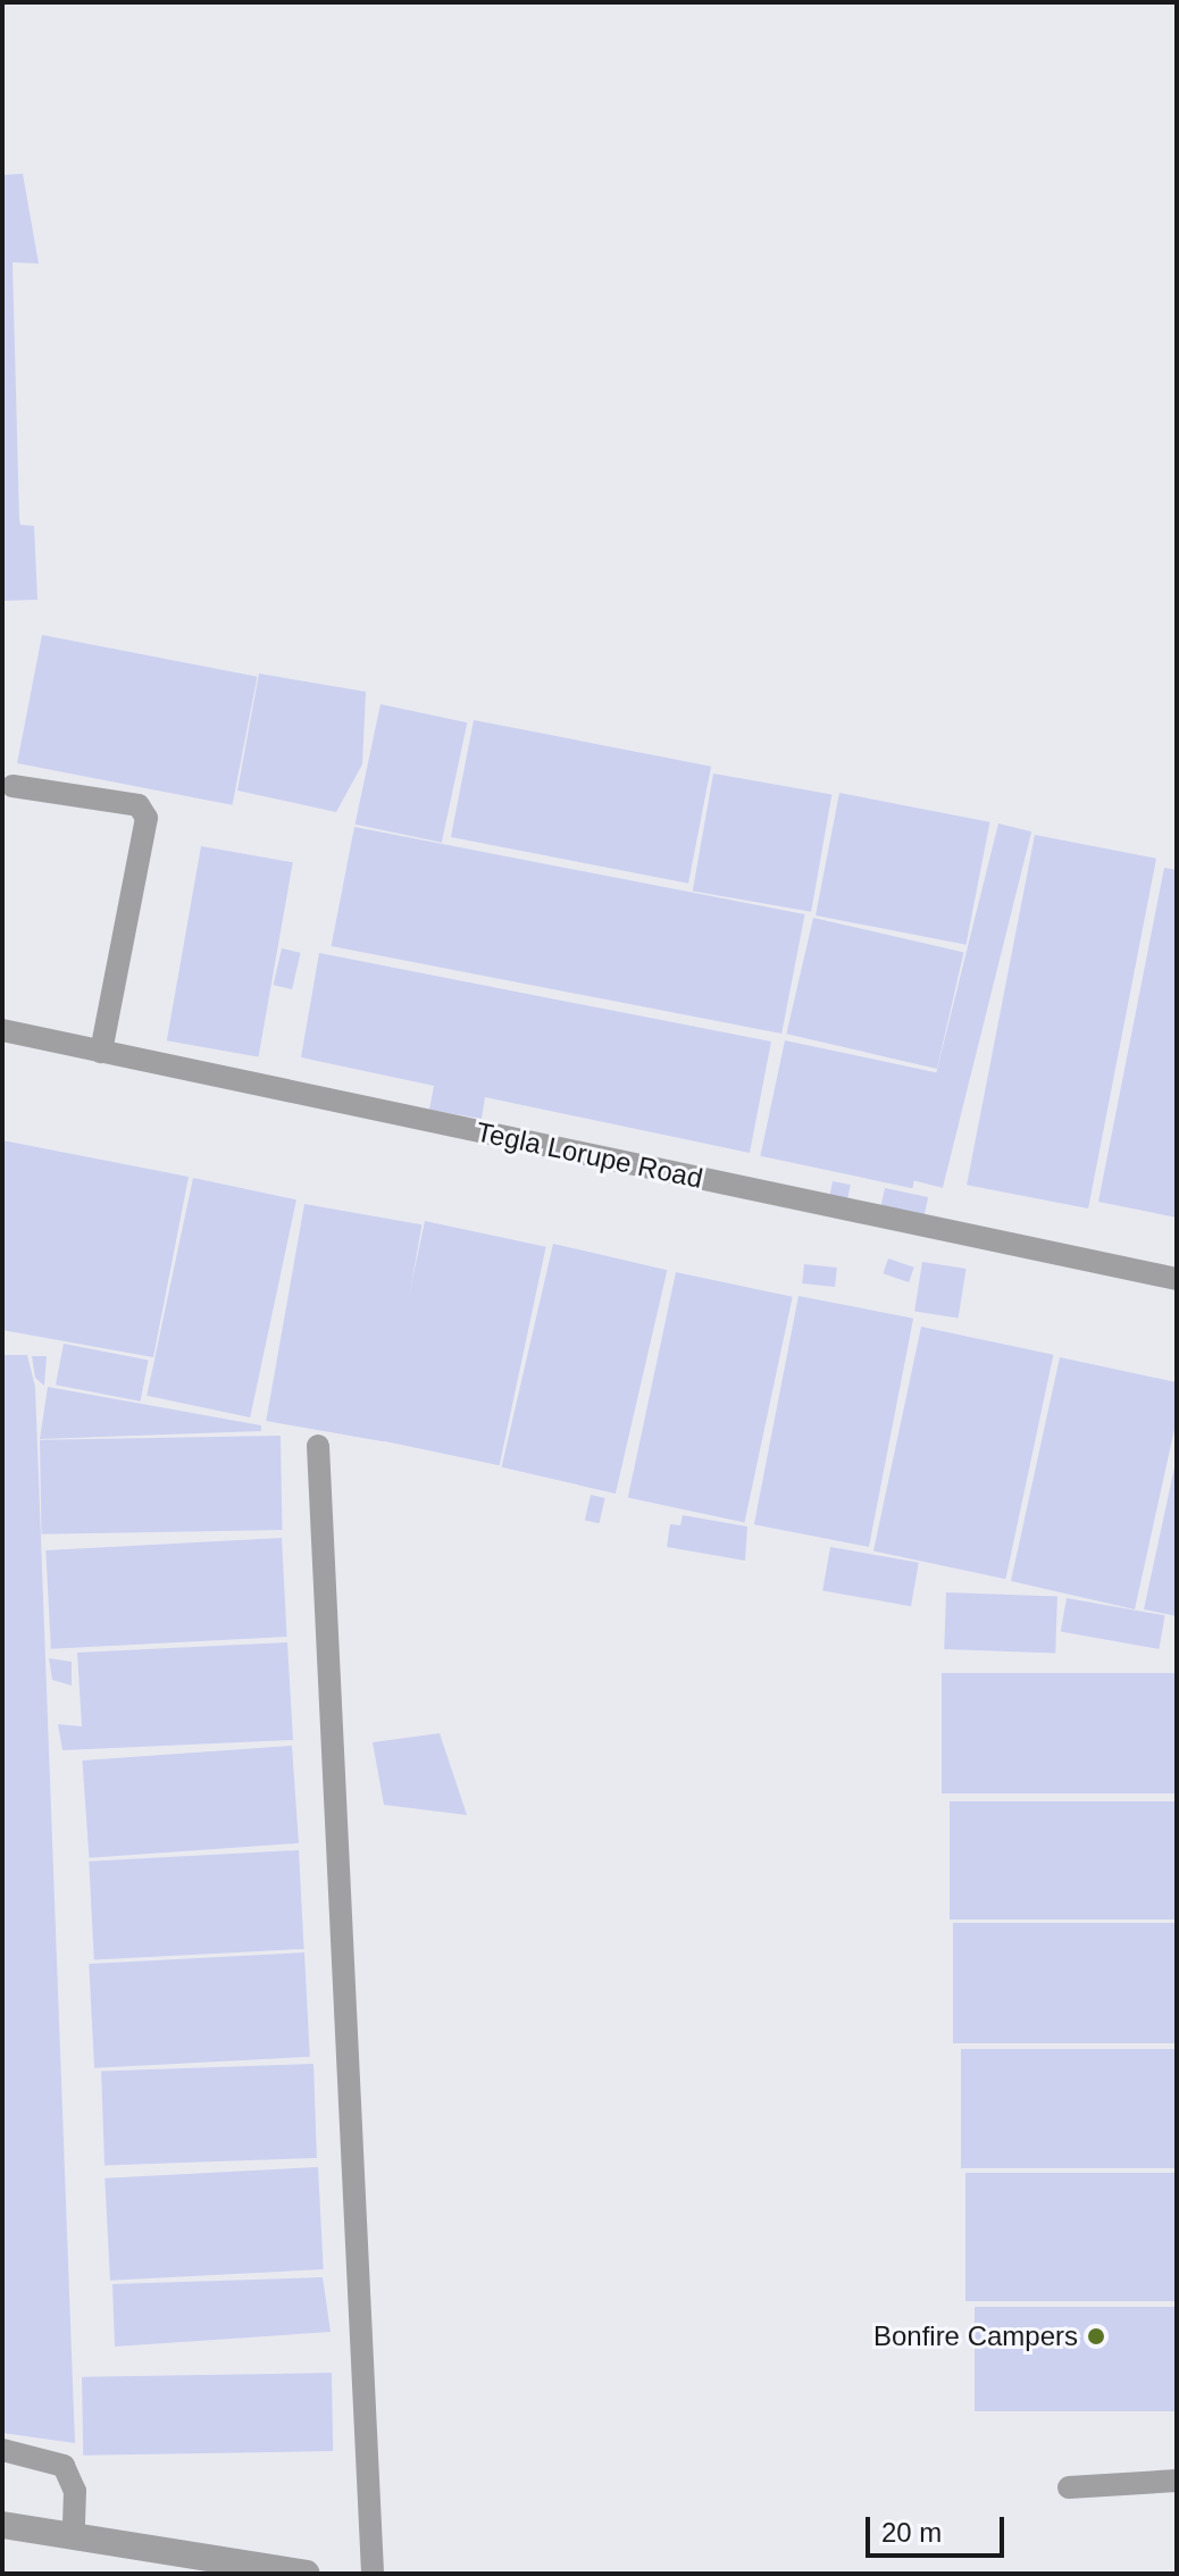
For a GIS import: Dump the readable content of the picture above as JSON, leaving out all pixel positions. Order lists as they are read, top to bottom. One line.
{"streets":{"lane":["Tegla Lorupe Road"]},"places":["Bonfire Campers"],"scale_bar":"20 m"}
